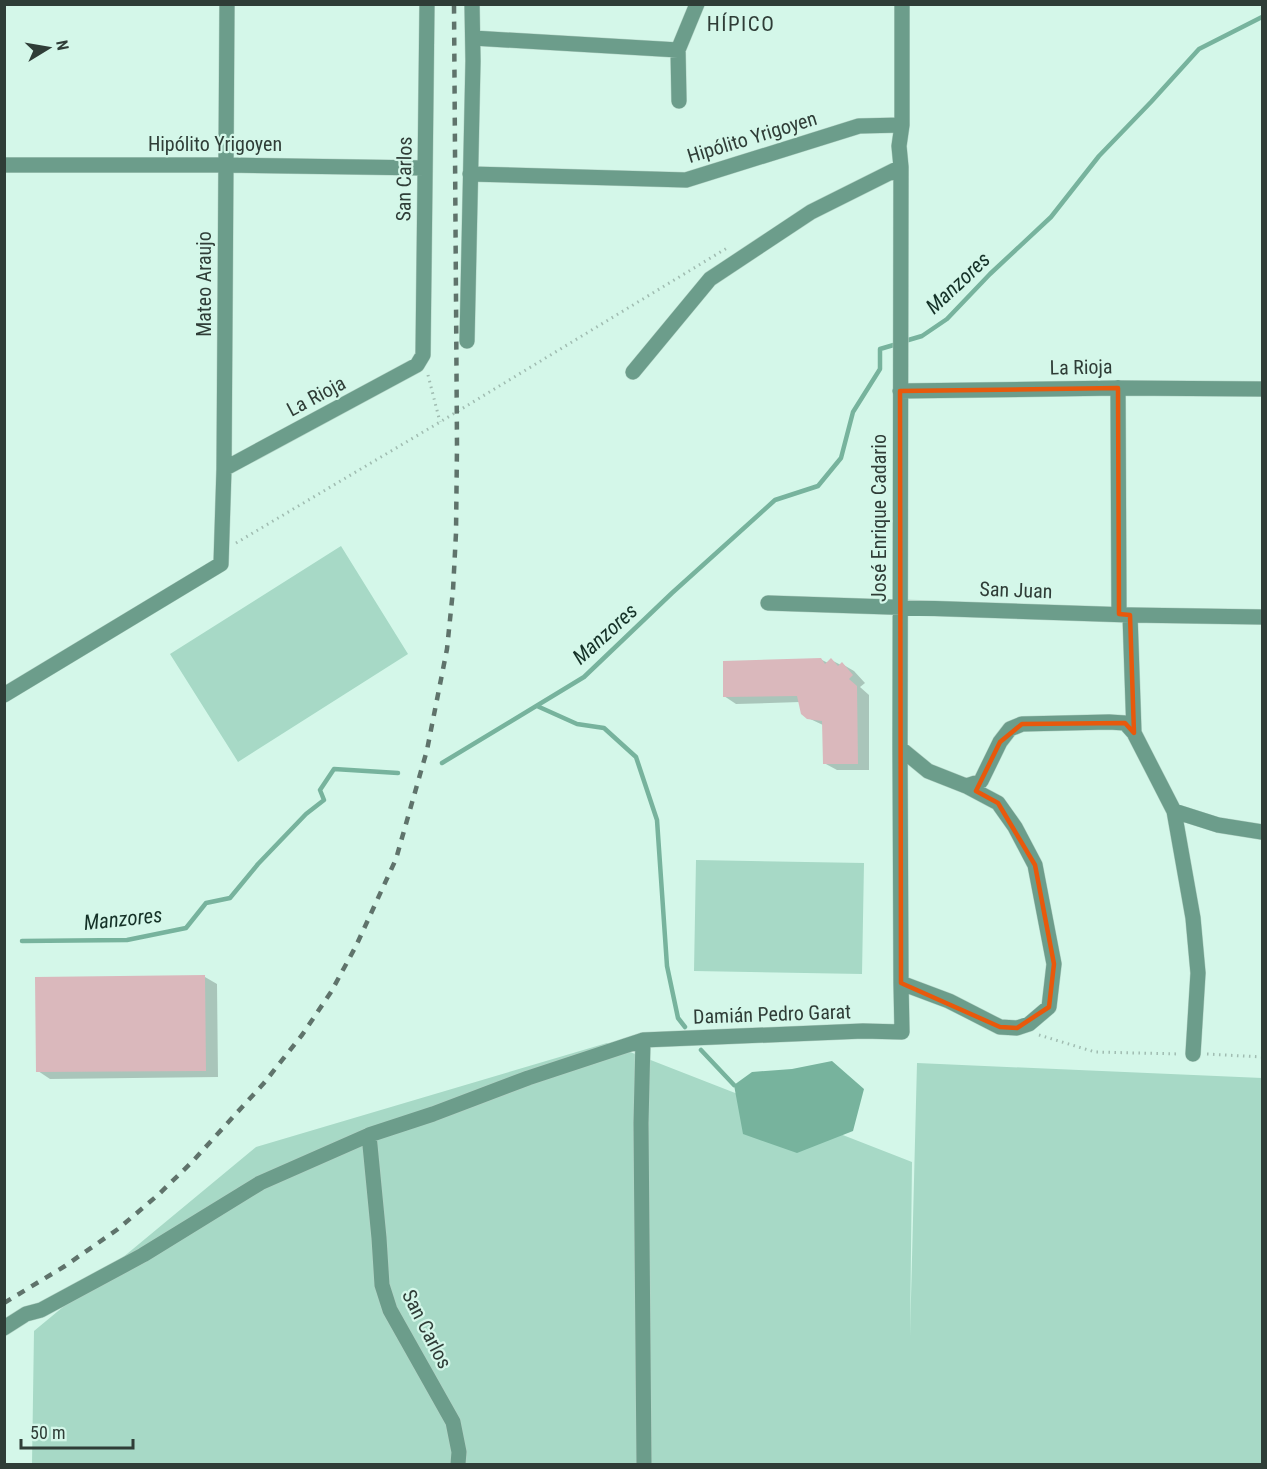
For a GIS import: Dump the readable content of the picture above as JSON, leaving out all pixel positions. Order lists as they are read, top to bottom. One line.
{"streets":{"street":["Hipólito Yrigoyen","San Carlos","Mateo Araujo","La Rioja","José Enrique Cadario","San Juan","Damián Pedro Garat"]},"crossings":[["Hipólito Yrigoyen","San Carlos"],["Hipólito Yrigoyen","Mateo Araujo"],["Hipólito Yrigoyen","José Enrique Cadario"],["San Carlos","La Rioja"],["San Carlos","Damián Pedro Garat"],["Mateo Araujo","La Rioja"],["La Rioja","José Enrique Cadario"],["José Enrique Cadario","San Juan"],["José Enrique Cadario","Damián Pedro Garat"]],"districts":["HÍPICO"],"water":["Manzores"],"scale_bar":"50 m","north":"right"}
